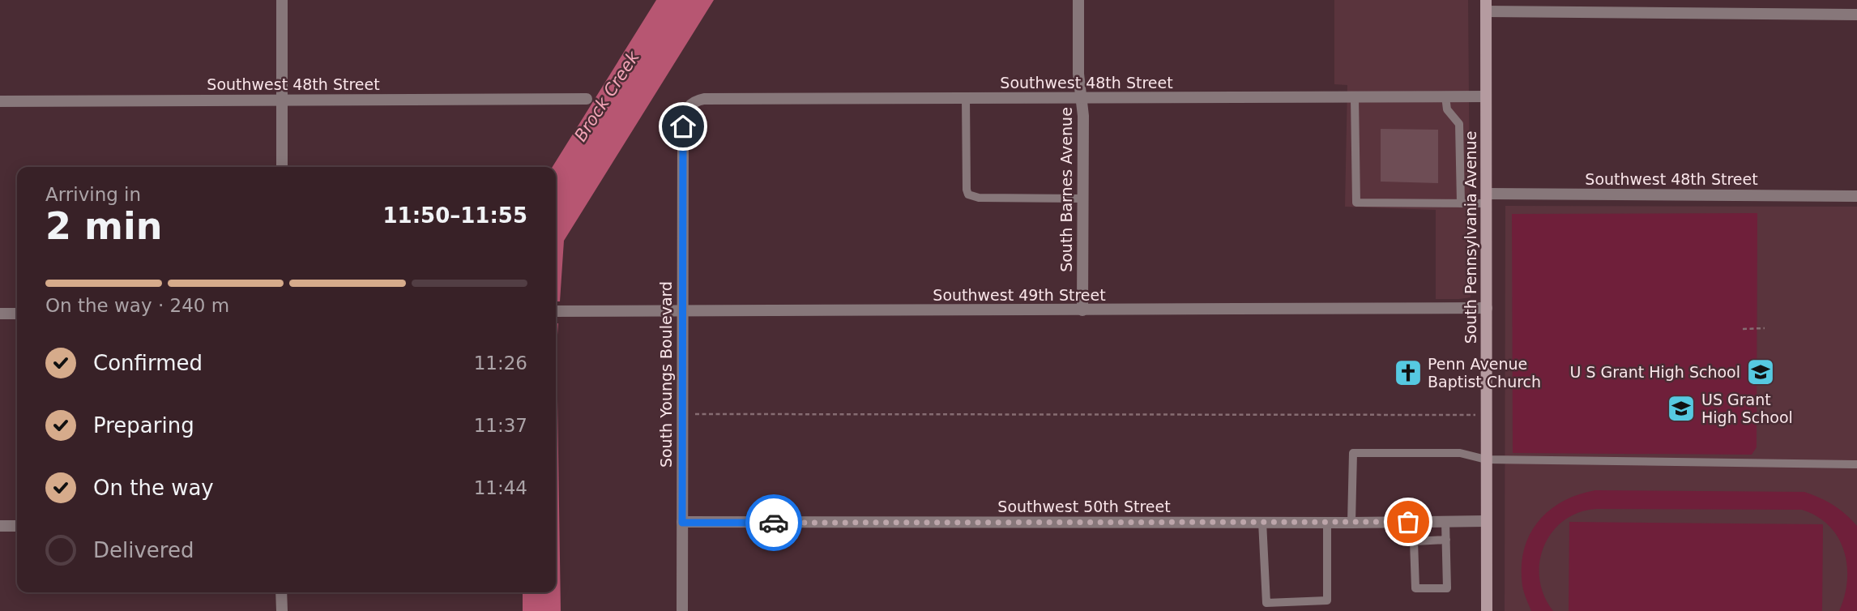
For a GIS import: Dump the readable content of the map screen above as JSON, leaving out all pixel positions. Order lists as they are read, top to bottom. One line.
{"streets":{"main road":["South Pennsylvania Avenue"],"street":["Southwest 48th Street","South Barnes Avenue","Southwest 49th Street","South Youngs Boulevard","Southwest 50th Street"]},"crossings":[["Southwest 48th Street","South Barnes Avenue"],["Southwest 48th Street","South Pennsylvania Avenue"],["Southwest 48th Street","South Youngs Boulevard"],["South Barnes Avenue","Southwest 49th Street"],["South Pennsylvania Avenue","Southwest 49th Street"],["South Pennsylvania Avenue","Southwest 50th Street"],["Southwest 49th Street","South Youngs Boulevard"],["South Youngs Boulevard","Southwest 50th Street"]],"water":["Brock Creek"],"places":{"school or university":["U S Grant High School","US Grant High School"],"church":["Penn Avenue Baptist Church"]},"page":{"heading":["2 min","Arriving in","11:50–11:55"],"bar":"On the way · 240 m","list":[["Confirmed","11:26"],["Preparing","11:37"],["On the way","11:44"],"Delivered"]}}
